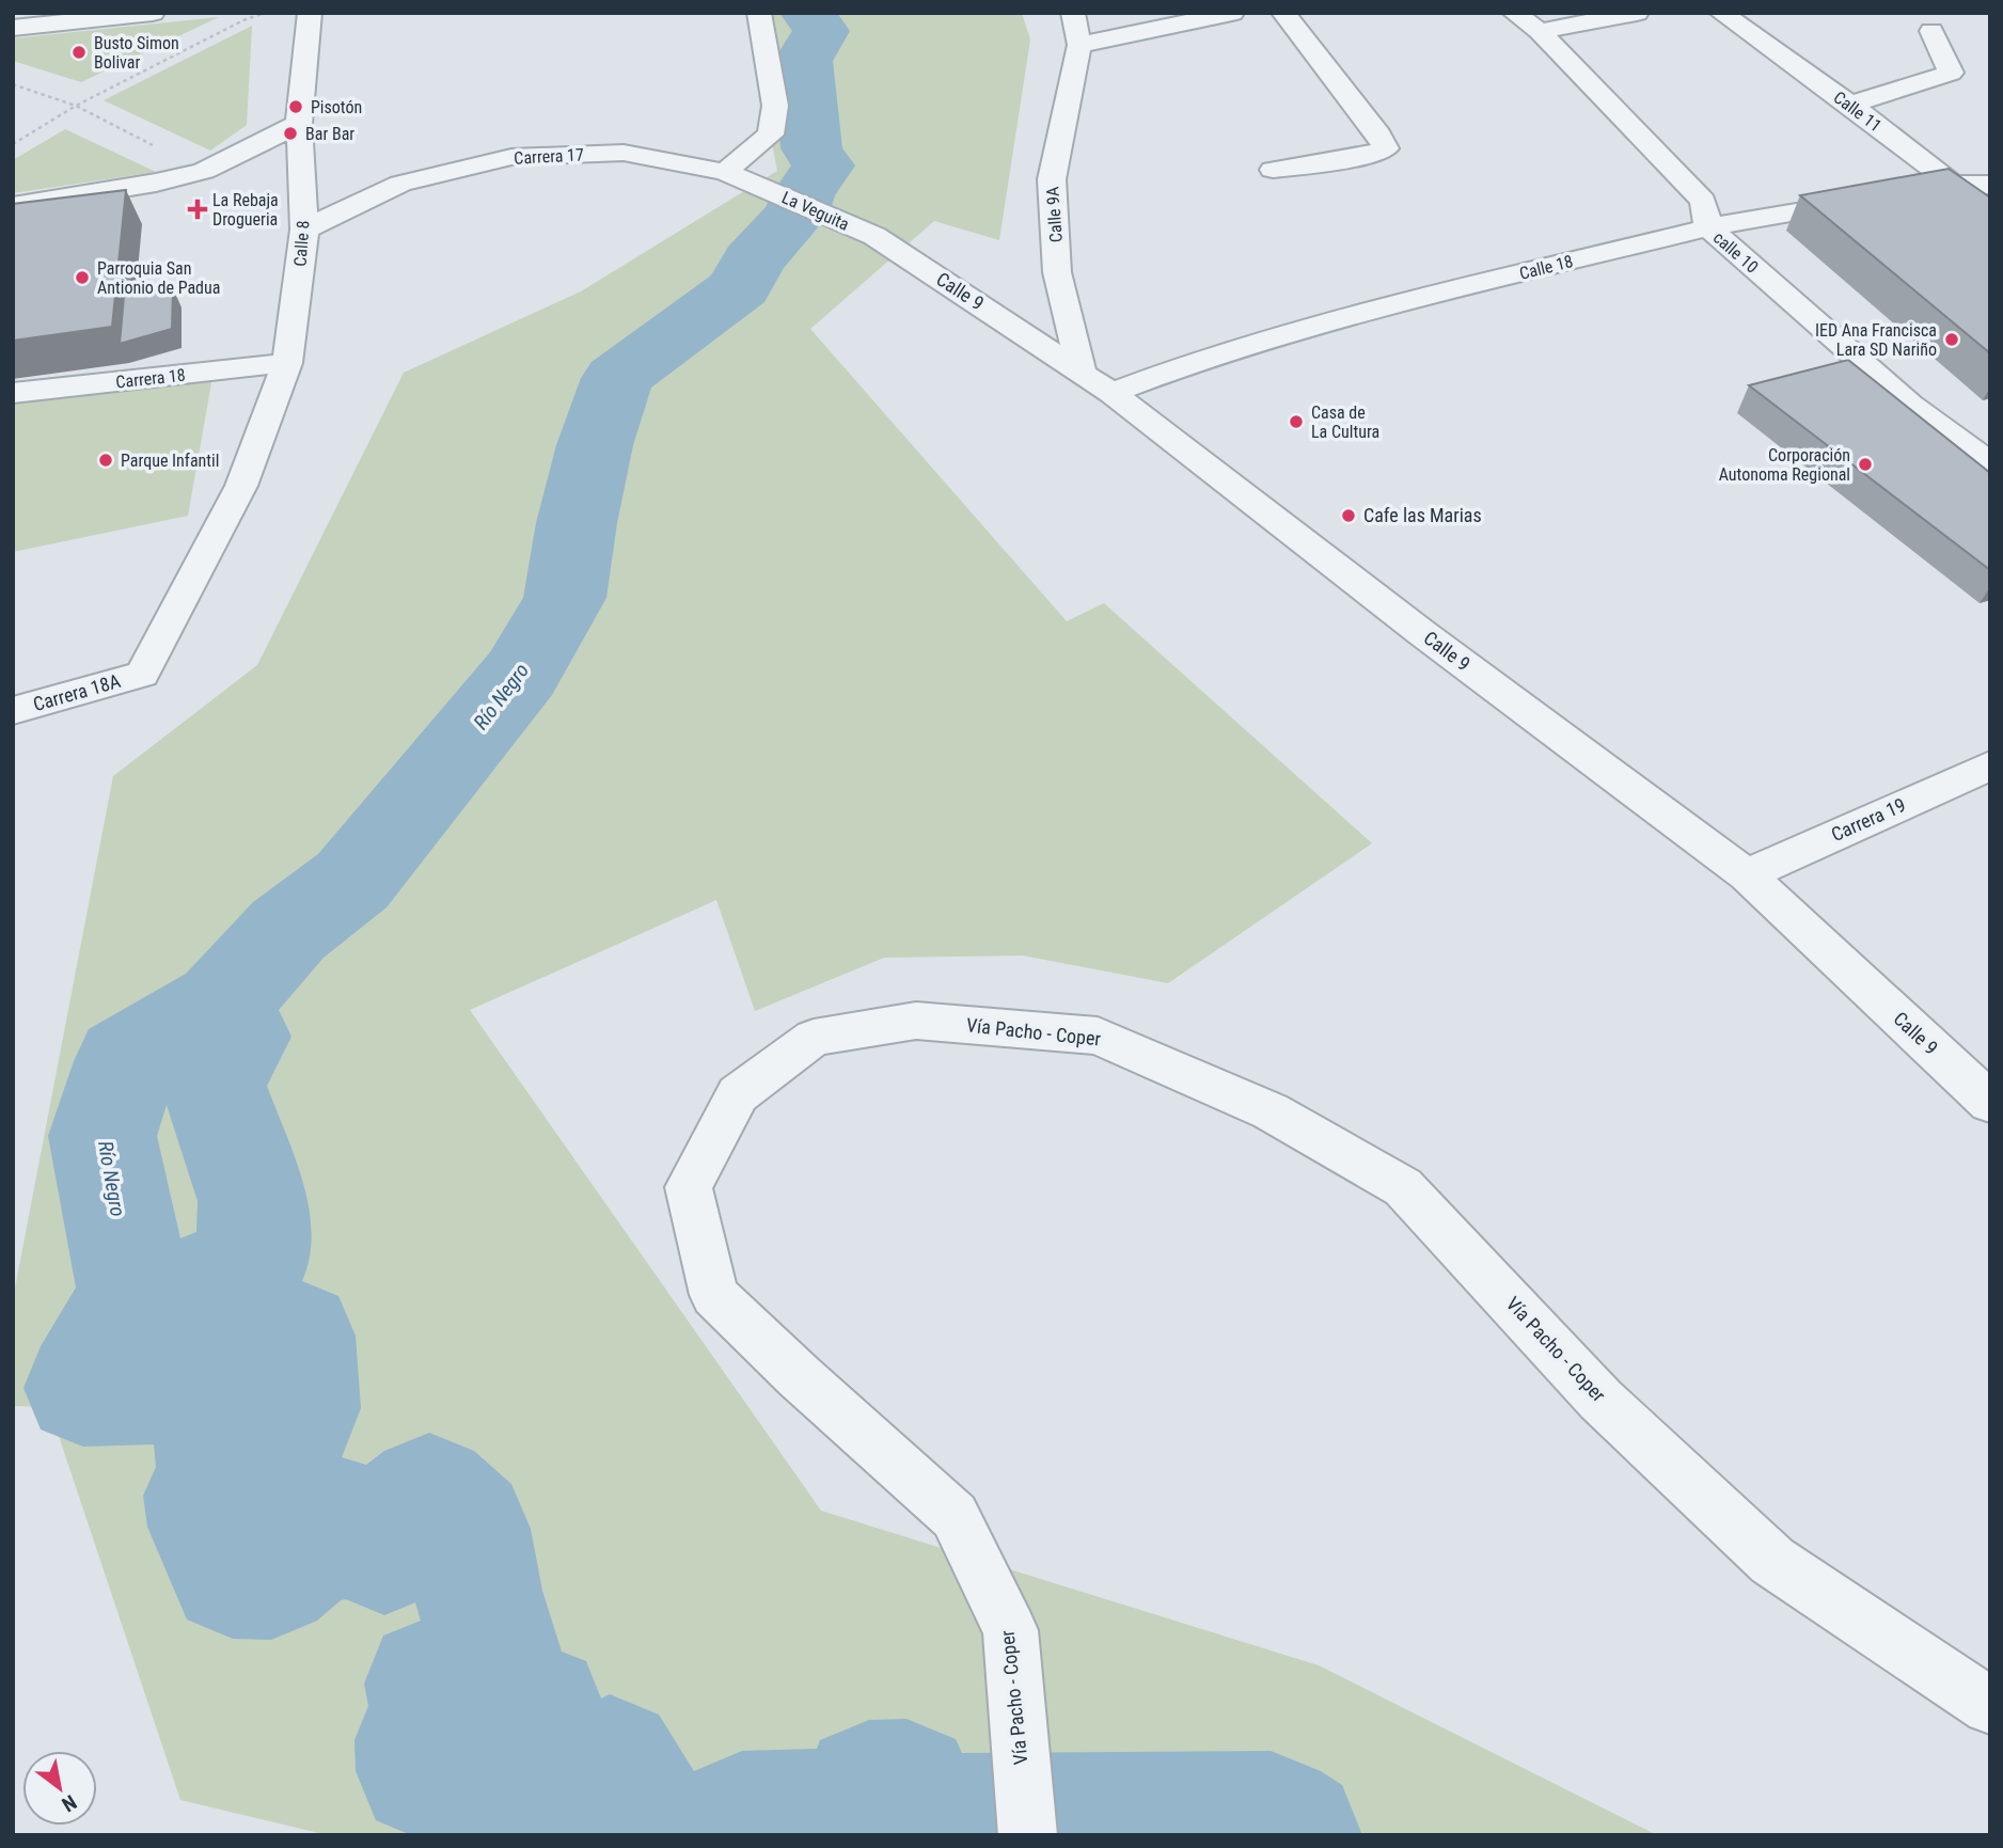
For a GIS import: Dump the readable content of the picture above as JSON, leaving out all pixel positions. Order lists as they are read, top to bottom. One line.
{"streets":{"street":["Calle 11","Carrera 17","La Veguita","Calle 9A","Calle 8","calle 10","Calle 18","Calle 9","Carrera 18","Carrera 18A","Carrera 19","Vía Pacho - Coper"]},"crossings":[["Carrera 17","La Veguita"],["Carrera 17","Calle 8"],["La Veguita","Calle 9"],["Calle 9A","Calle 9"],["Calle 8","Carrera 18"],["Calle 8","Carrera 18A"],["calle 10","Calle 18"],["Calle 18","Calle 9"],["Calle 9","Carrera 19"]],"water":["Río Negro"],"places":{"other":["Busto Simon Bolivar","Pisotón","Bar Bar","Parroquia San Antionio de Padua","IED Ana Francisca Lara SD Nariño","Casa de La Cultura","Parque Infantil","Corporación Autonoma Regional","Cafe las Marias"],"health":["La Rebaja Drogueria"]},"north":"bottom right"}
